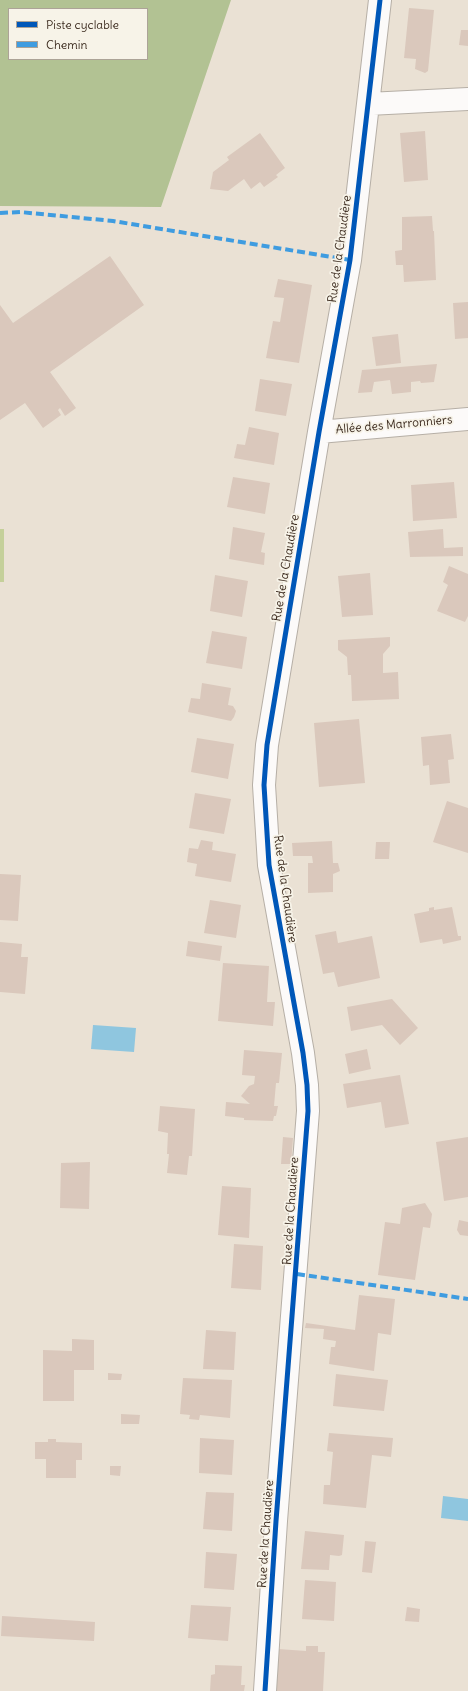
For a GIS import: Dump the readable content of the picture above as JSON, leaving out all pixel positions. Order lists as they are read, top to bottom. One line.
{"streets":{"street":["Rue de la Chaudière","Allée des Marronniers"]},"crossings":[["Rue de la Chaudière","Allée des Marronniers"]],"legend":["Piste cyclable","Chemin"]}
